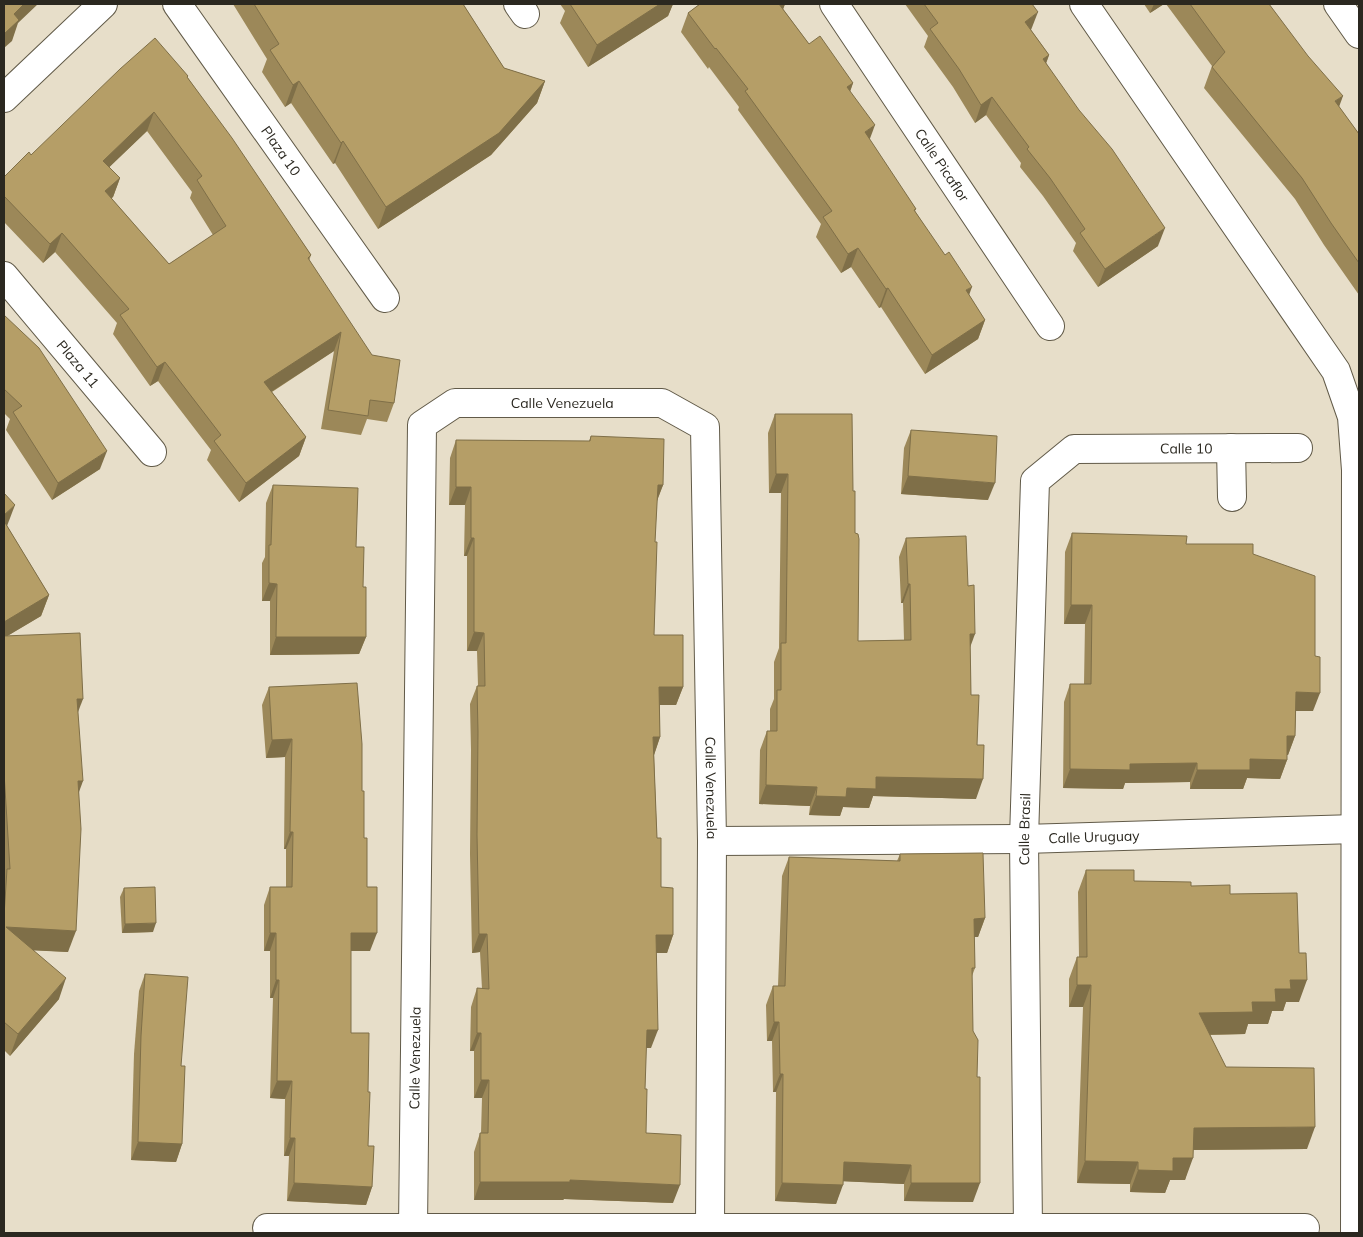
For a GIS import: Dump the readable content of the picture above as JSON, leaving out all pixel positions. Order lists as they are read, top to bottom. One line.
{"streets":{"street":["Plaza 10","Calle Picaflor","Plaza 11","Calle Venezuela","Calle 10","Calle Brasil","Calle Uruguay"]},"crossings":[["Calle Venezuela","Calle Uruguay"],["Calle 10","Calle Brasil"],["Calle Brasil","Calle Uruguay"]]}
